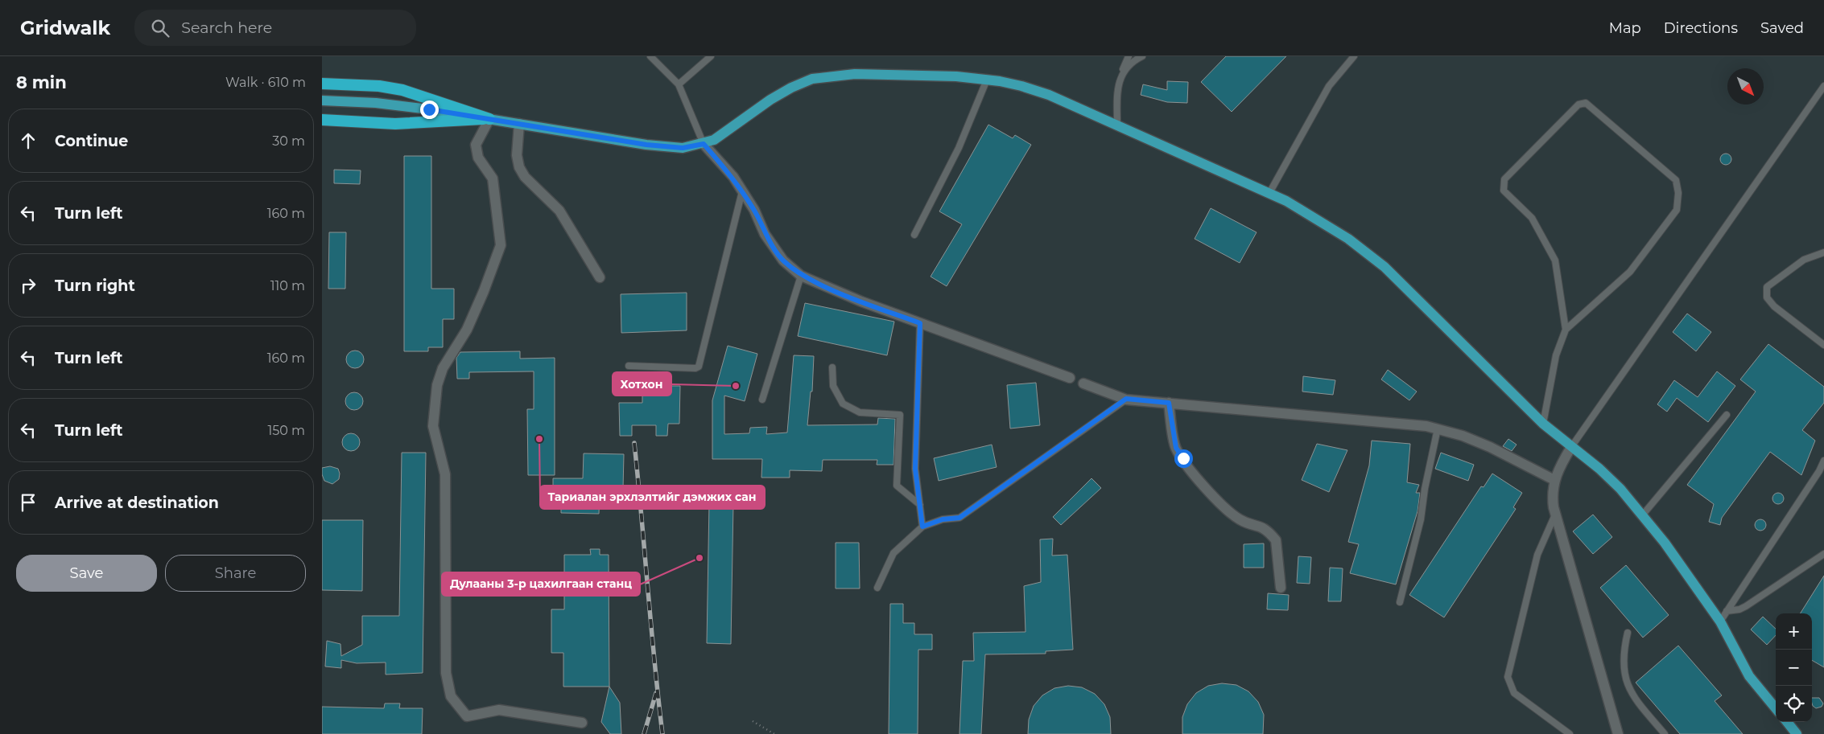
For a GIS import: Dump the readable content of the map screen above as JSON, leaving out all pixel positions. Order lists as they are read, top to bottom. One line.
{"places":["Хотхон","Тариалан эрхлэлтийг дэмжих сан","Дулааны 3-р цахилгаан станц"],"north":"bottom right","page":{"header":"Gridwalk","search":"Search here","nav":["Map","Directions","Saved"],"heading":["8 min","Walk · 610 m"],"list":[["Continue","30 m"],["Turn left","160 m"],["Turn right","110 m"],["Turn left","160 m"],["Turn left","150 m"],"Arrive at destination"],"buttons":["Save","Share"],"map_buttons":["+","−"]}}
